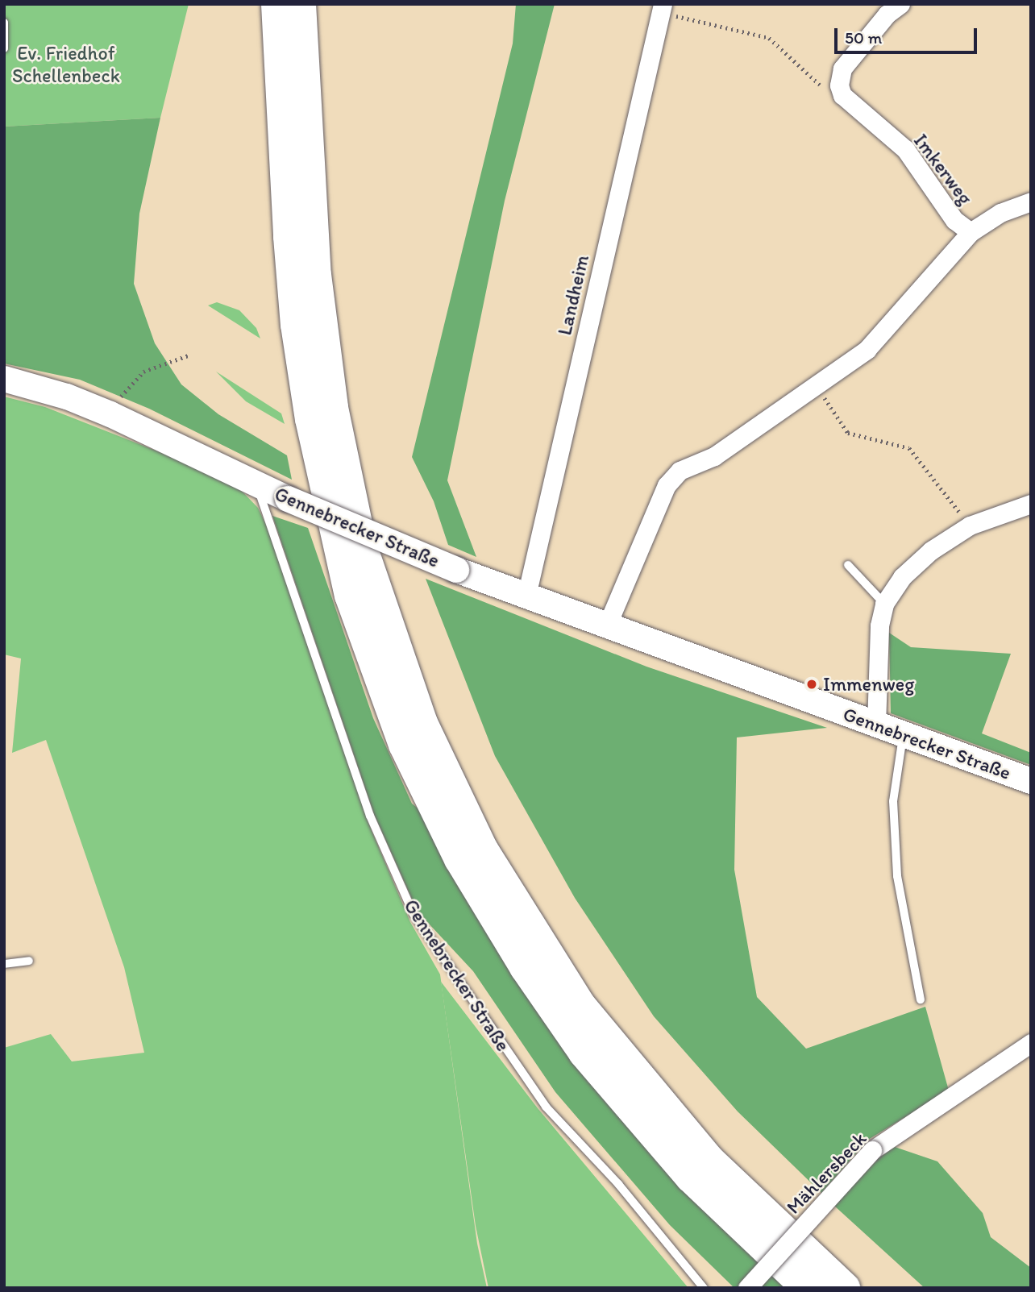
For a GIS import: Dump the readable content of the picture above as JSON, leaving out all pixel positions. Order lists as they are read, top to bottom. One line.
{"streets":{"main road":["Gennebrecker Straße"],"street":["Imkerweg","Landheim","Mählersbeck"]},"crossings":[["Landheim","Gennebrecker Straße"]],"parks":["Ev. Friedhof Schellenbeck"],"places":["Immenweg"],"scale_bar":"50 m"}
